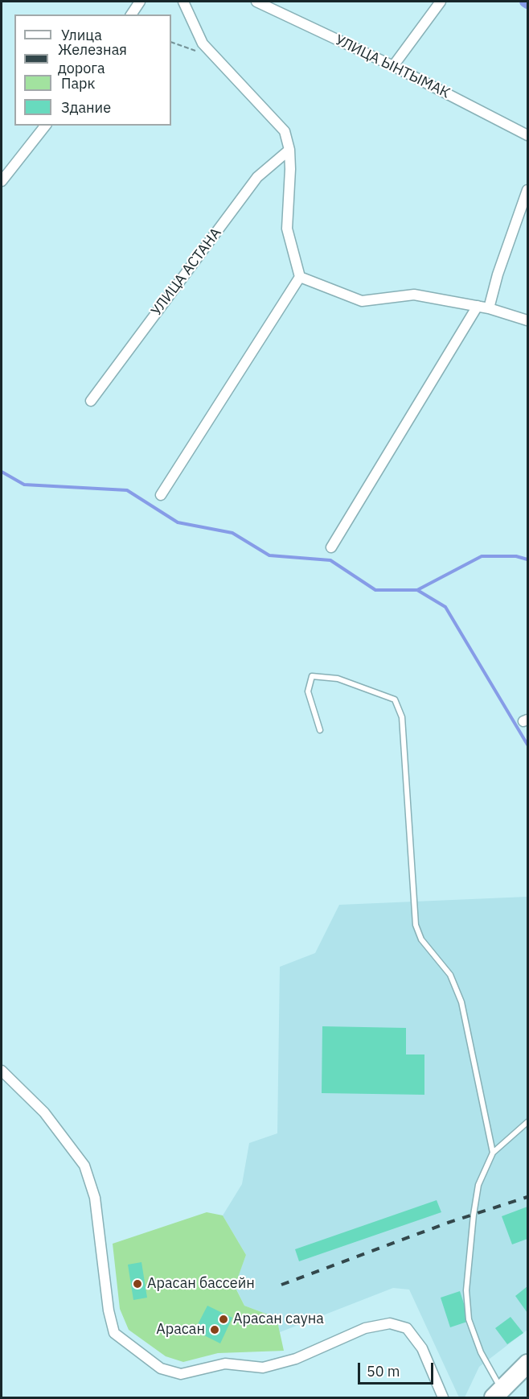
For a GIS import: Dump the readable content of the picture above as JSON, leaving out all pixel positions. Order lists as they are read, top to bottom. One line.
{"streets":{"street":["УЛИЦА ЫНТЫМАК","УЛИЦА АСТАНА"]},"places":["Арасан бассейн","Арасан сауна","Арасан"],"legend":["Улица","Железная дорога","Парк","Здание"],"scale_bar":"50 m"}
